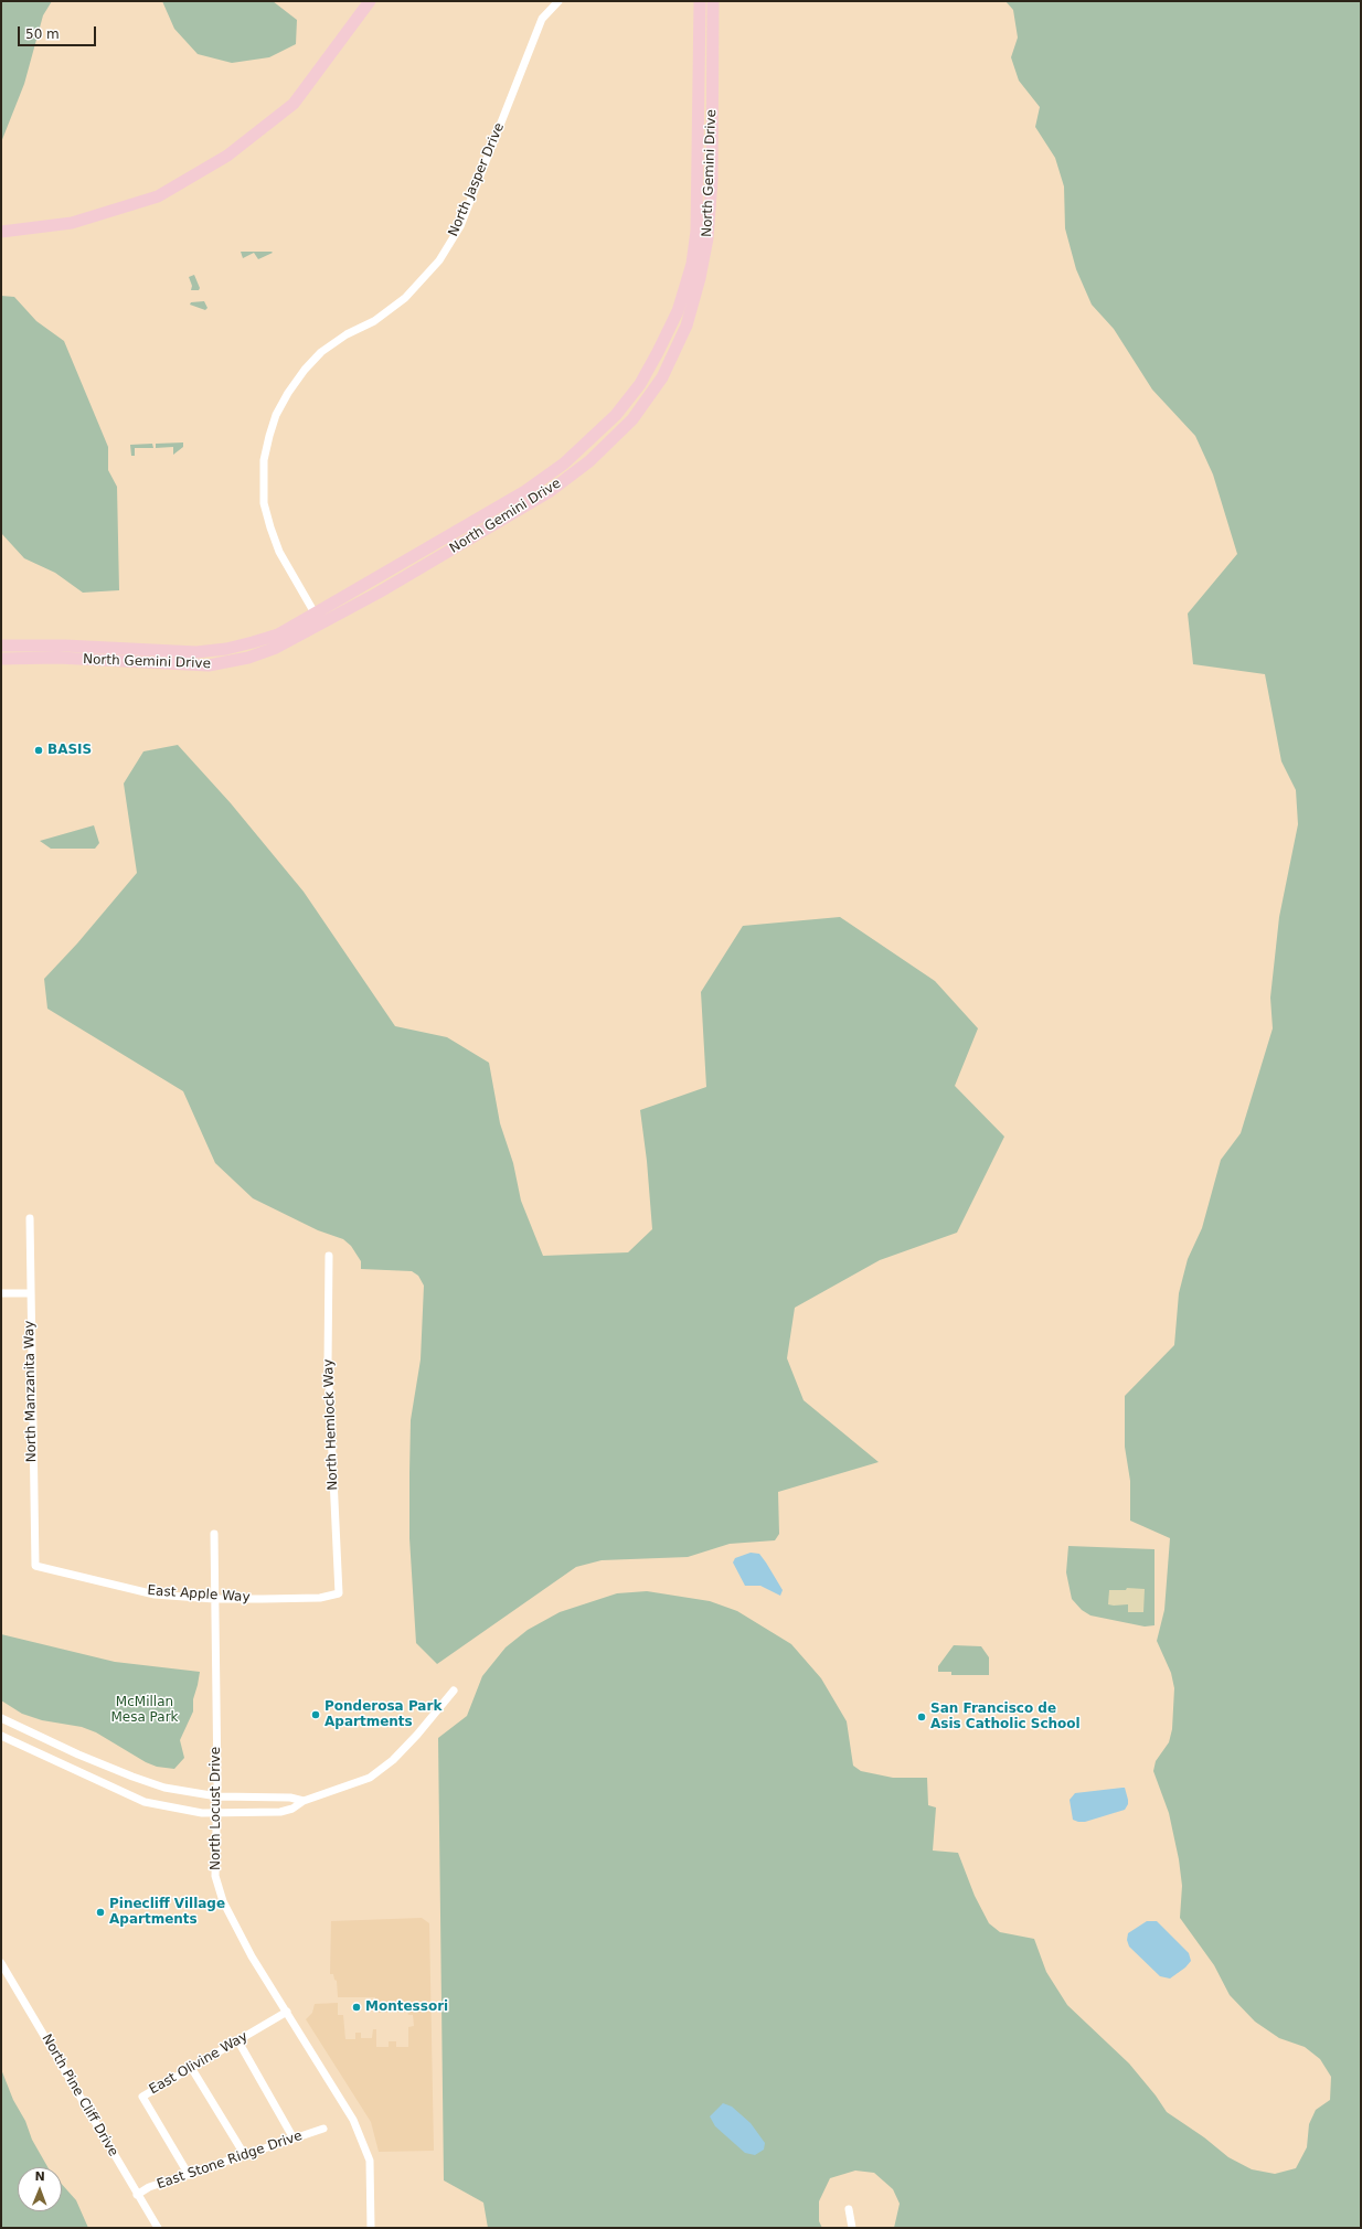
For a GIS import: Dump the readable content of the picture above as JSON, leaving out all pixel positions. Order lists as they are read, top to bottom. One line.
{"streets":{"street":["North Gemini Drive","North Jasper Drive","North Manzanita Way","North Hemlock Way","East Apple Way","North Locust Drive","East Olivine Way","North Pine Cliff Drive","East Stone Ridge Drive"]},"crossings":[["North Gemini Drive","North Jasper Drive"],["North Manzanita Way","East Apple Way"],["North Hemlock Way","East Apple Way"],["East Apple Way","North Locust Drive"],["North Locust Drive","East Olivine Way"],["East Olivine Way","East Stone Ridge Drive"],["North Pine Cliff Drive","East Stone Ridge Drive"]],"parks":["McMillan Mesa Park"],"places":["BASIS","Ponderosa Park Apartments","San Francisco de Asis Catholic School","Pinecliff Village Apartments","Montessori"],"scale_bar":"50 m","north":"top"}
